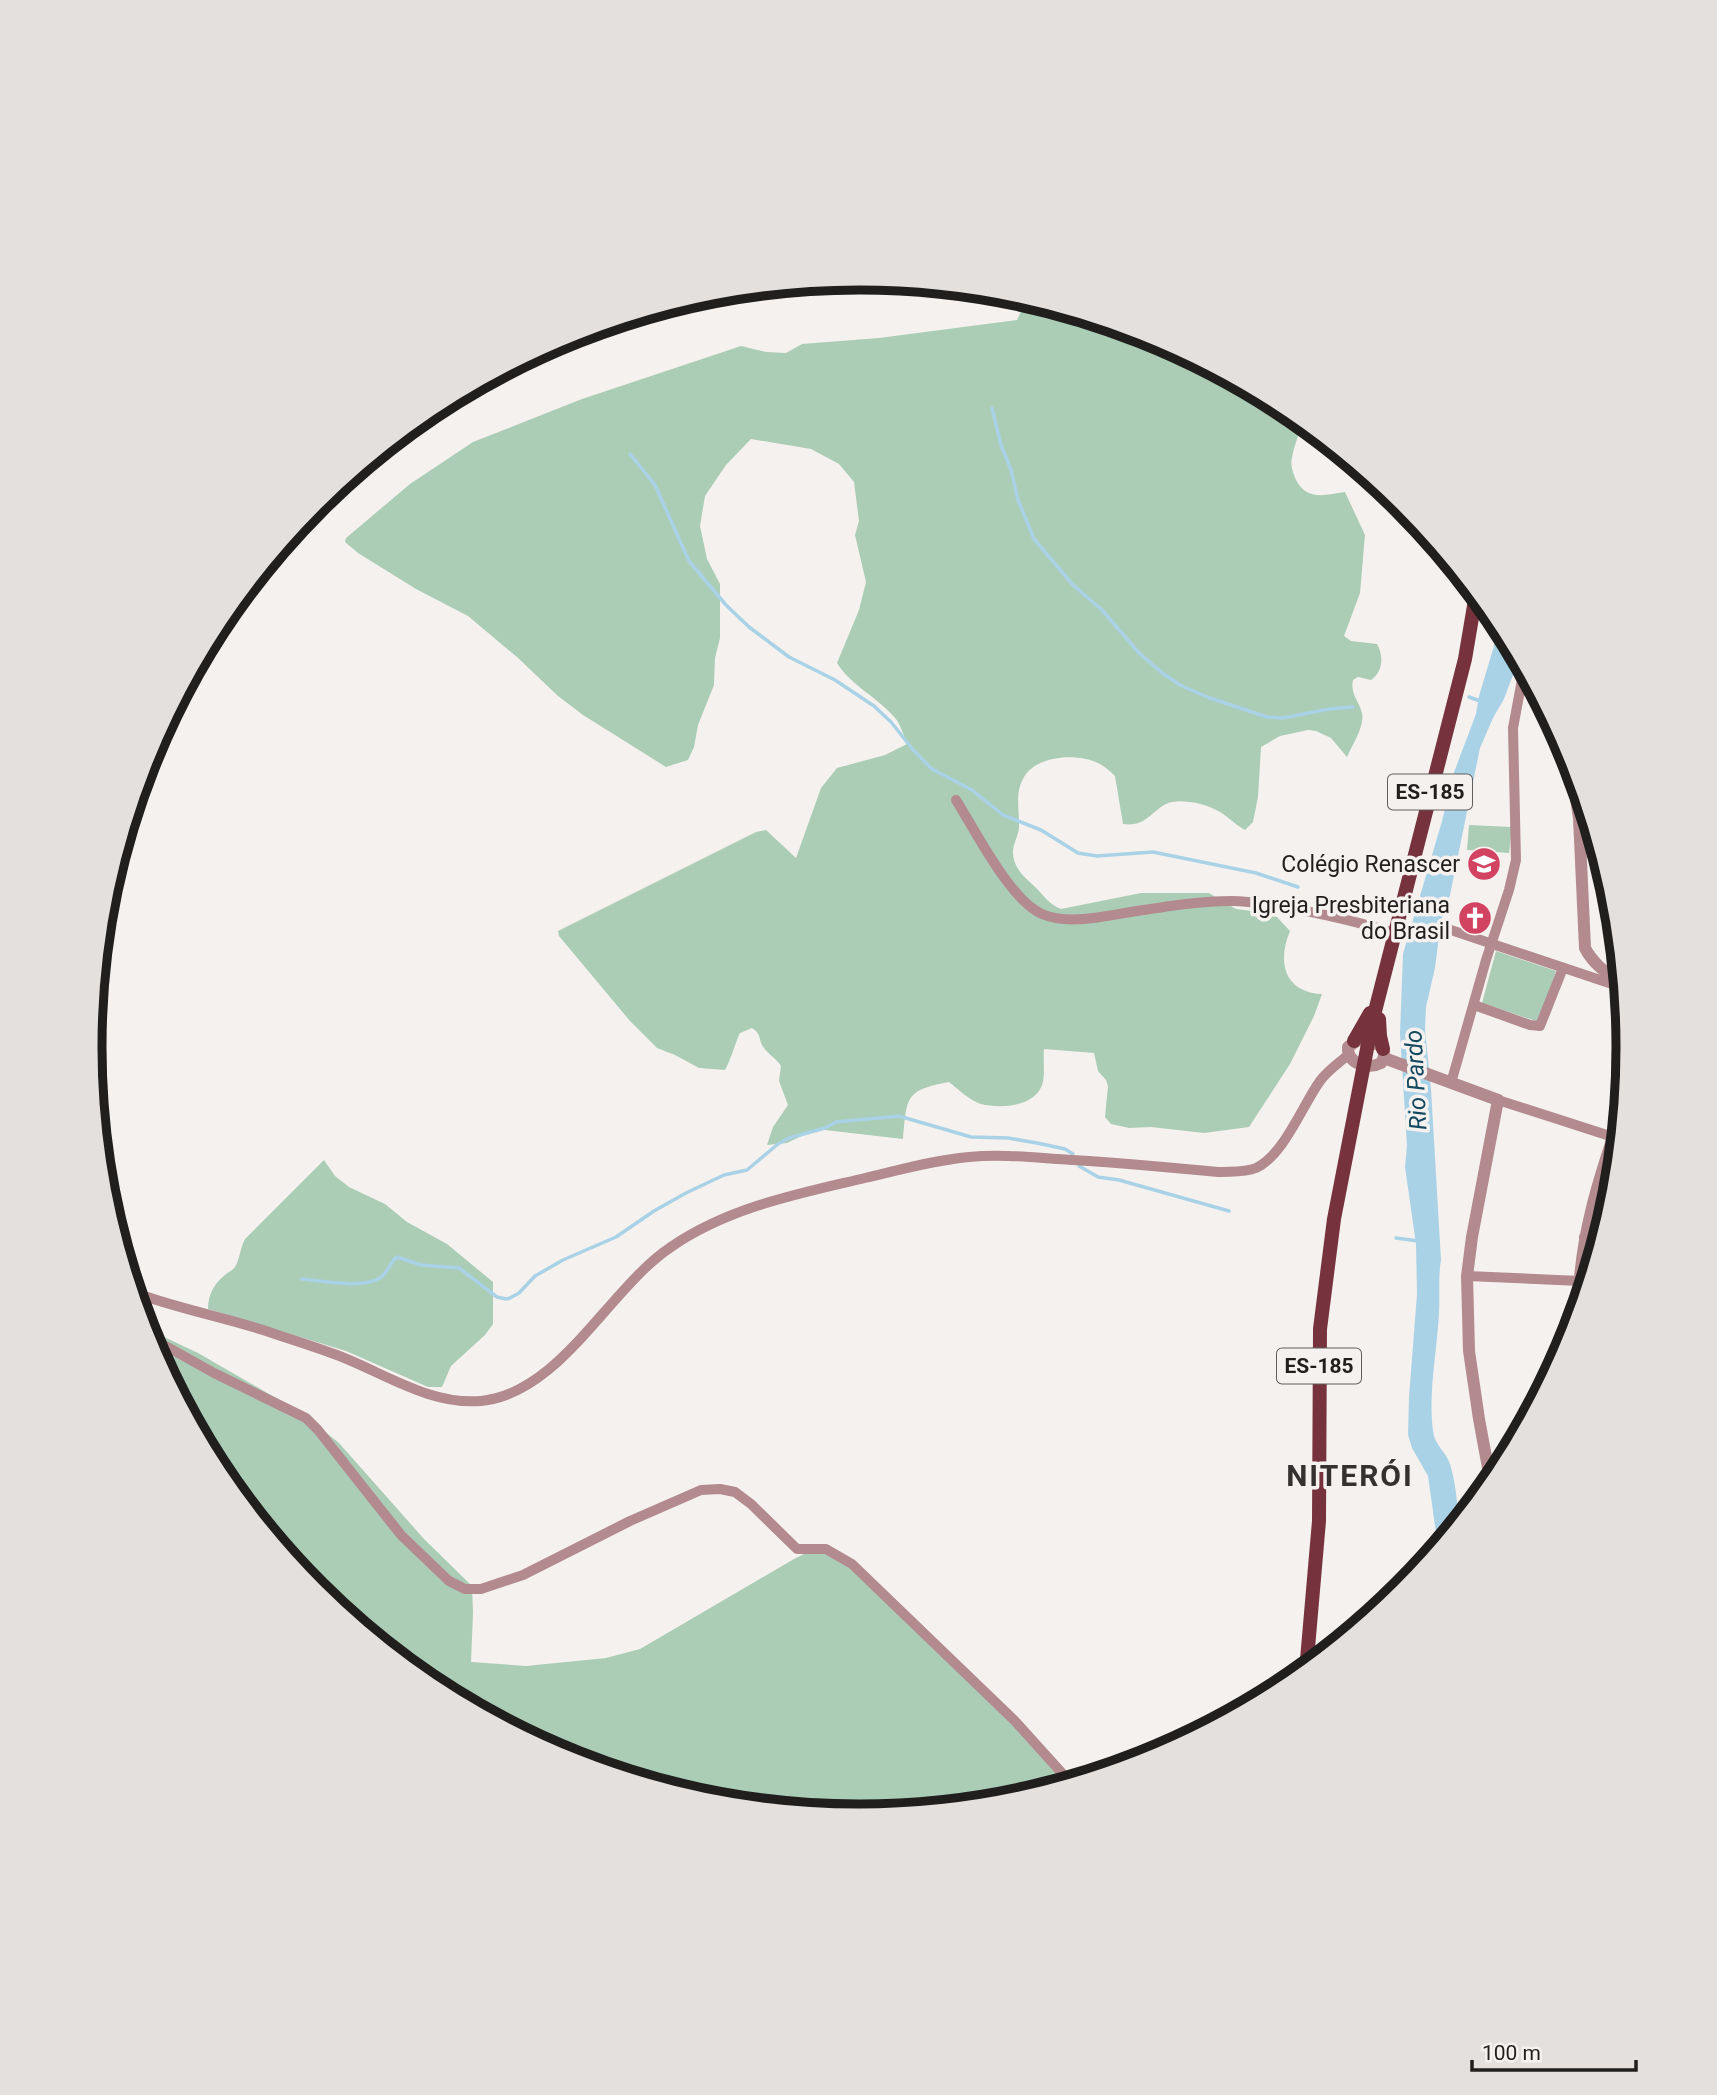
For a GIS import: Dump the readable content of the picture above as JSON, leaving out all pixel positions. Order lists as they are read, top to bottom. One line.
{"streets":{"main road":["ES-185"]},"districts":["NITERÓI"],"water":["Rio Pardo"],"places":{"school or university":["Colégio Renascer"],"church":["Igreja Presbiteriana do Brasil"]},"scale_bar":"100 m"}
